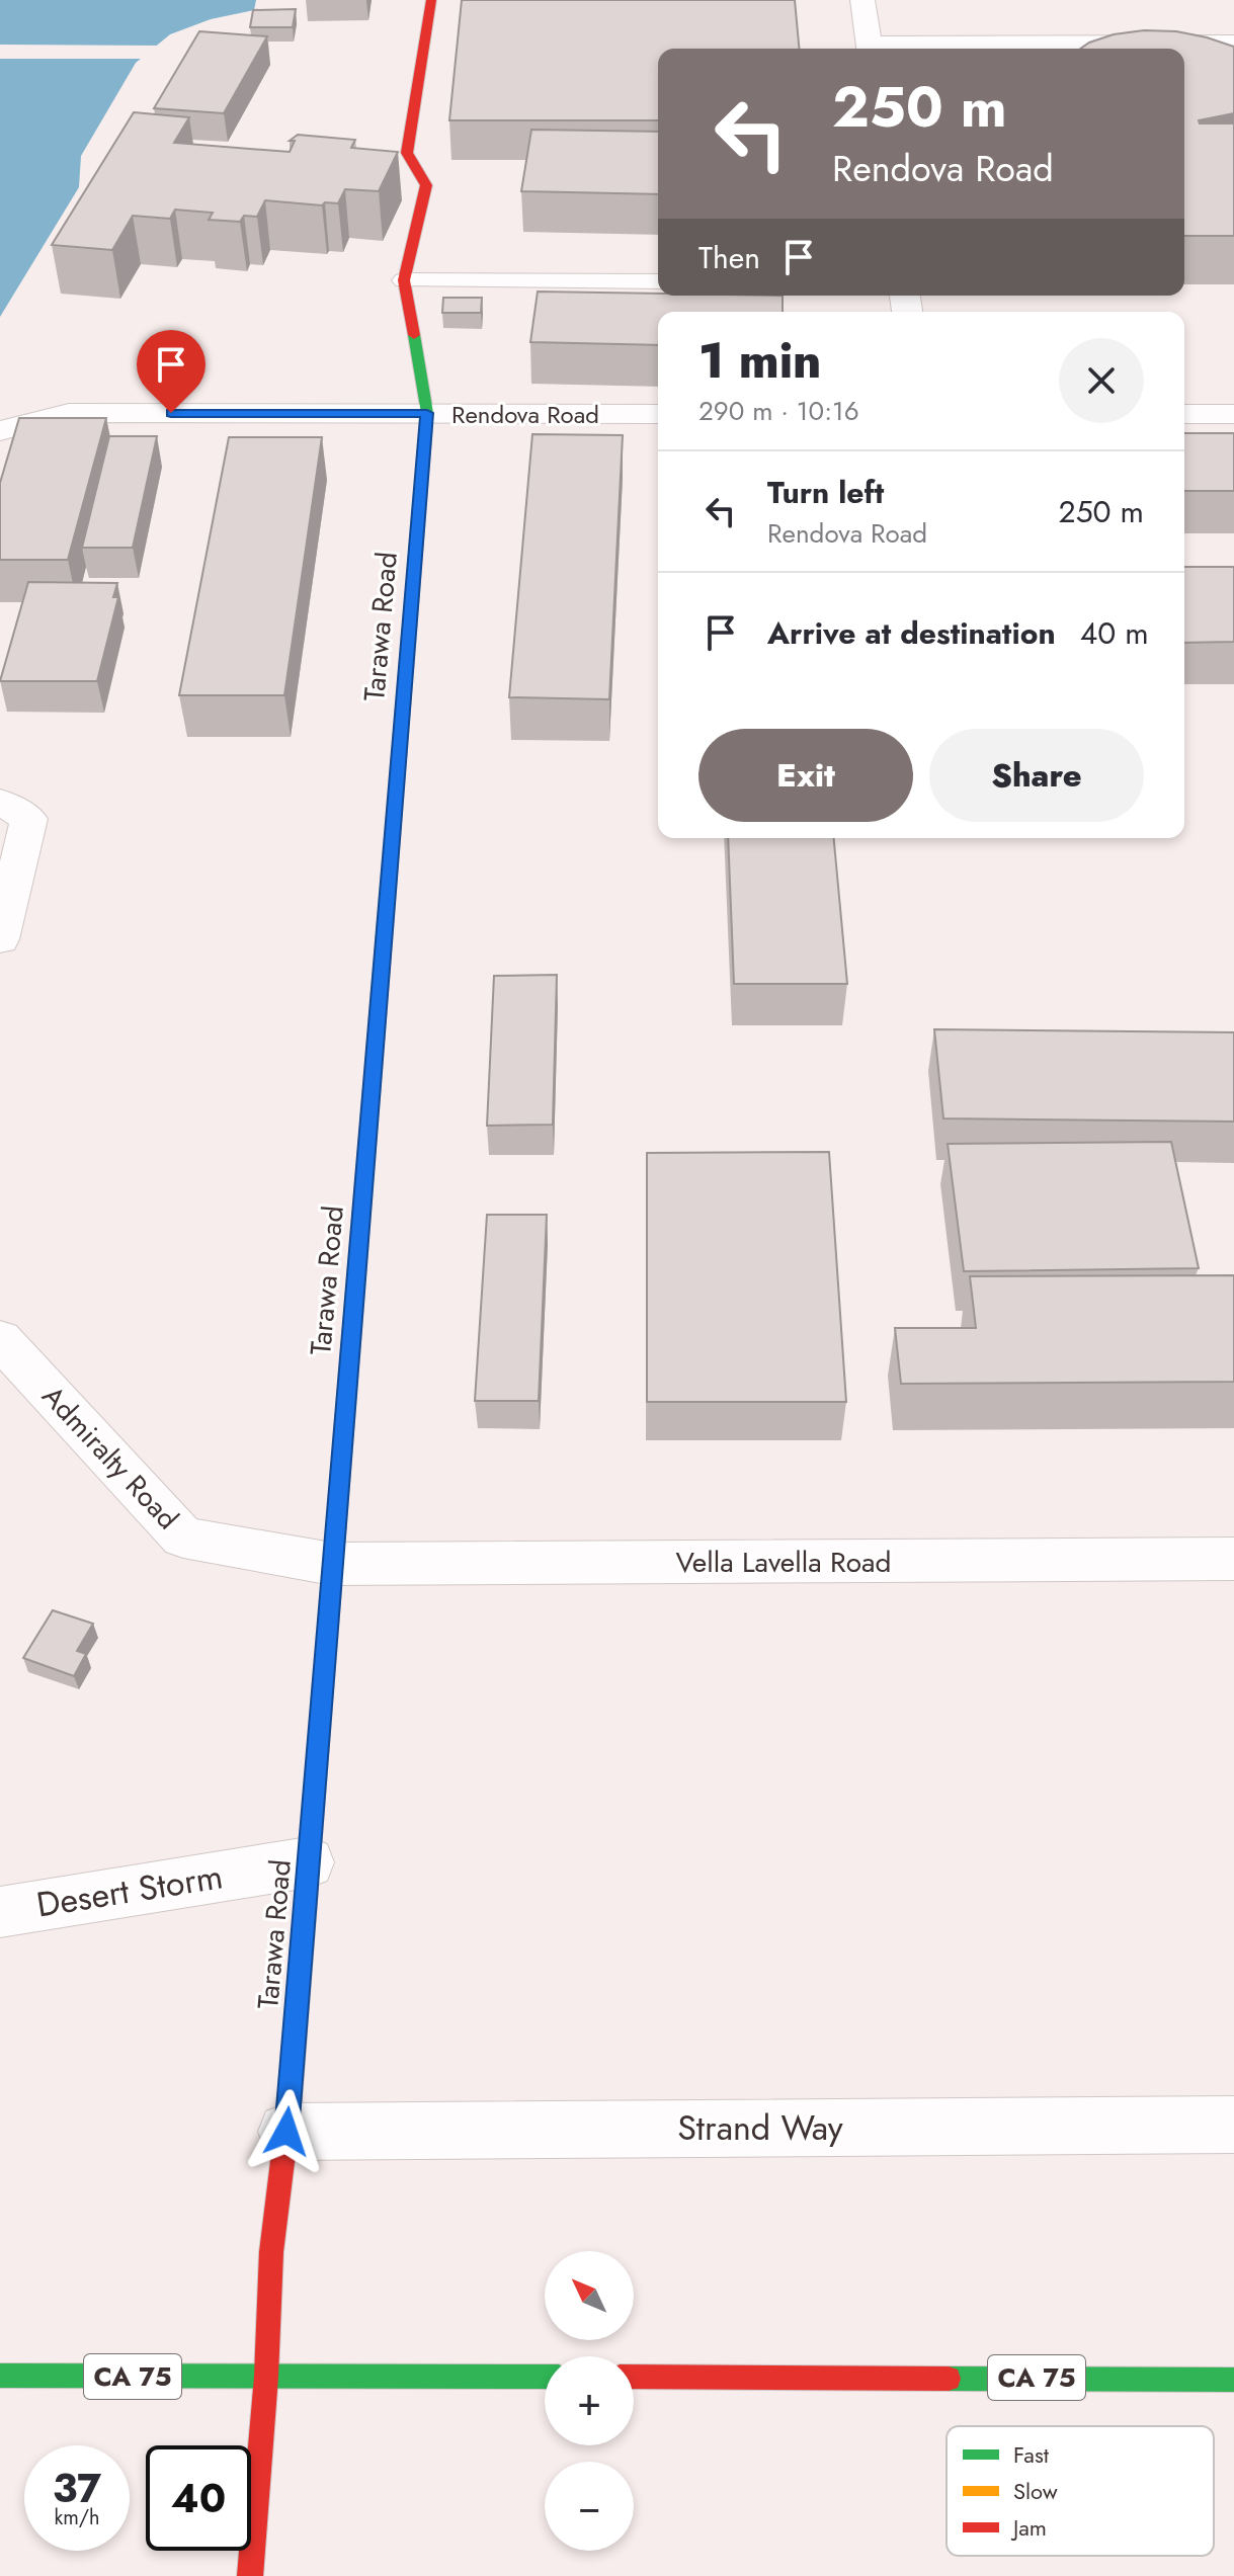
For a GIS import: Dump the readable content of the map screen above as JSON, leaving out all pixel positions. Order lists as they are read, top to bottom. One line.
{"streets":{"main road":["Tarawa Road","CA 75"],"street":["Rendova Road","Admiralty Road","Vella Lavella Road","Desert Storm","Strand Way"]},"crossings":[["Rendova Road","Tarawa Road"],["Tarawa Road","Admiralty Road"],["Tarawa Road","Vella Lavella Road"],["Tarawa Road","Desert Storm"],["Tarawa Road","Strand Way"],["Tarawa Road","CA 75"],["Admiralty Road","Vella Lavella Road"]],"legend":["Fast","Slow","Jam"],"north":"top left","page":{"turn":["250 m","Rendova Road"],"then":"Then","heading":["1 min","290 m · 10:16"],"list":[{"name":"Turn left","note":"Rendova Road","value":"250 m"},{"name":"Arrive at destination","value":"40 m"}],"buttons":["Exit","Share"],"map_buttons":["+","−"],"speed":"37 km/h","limit":"40"}}
